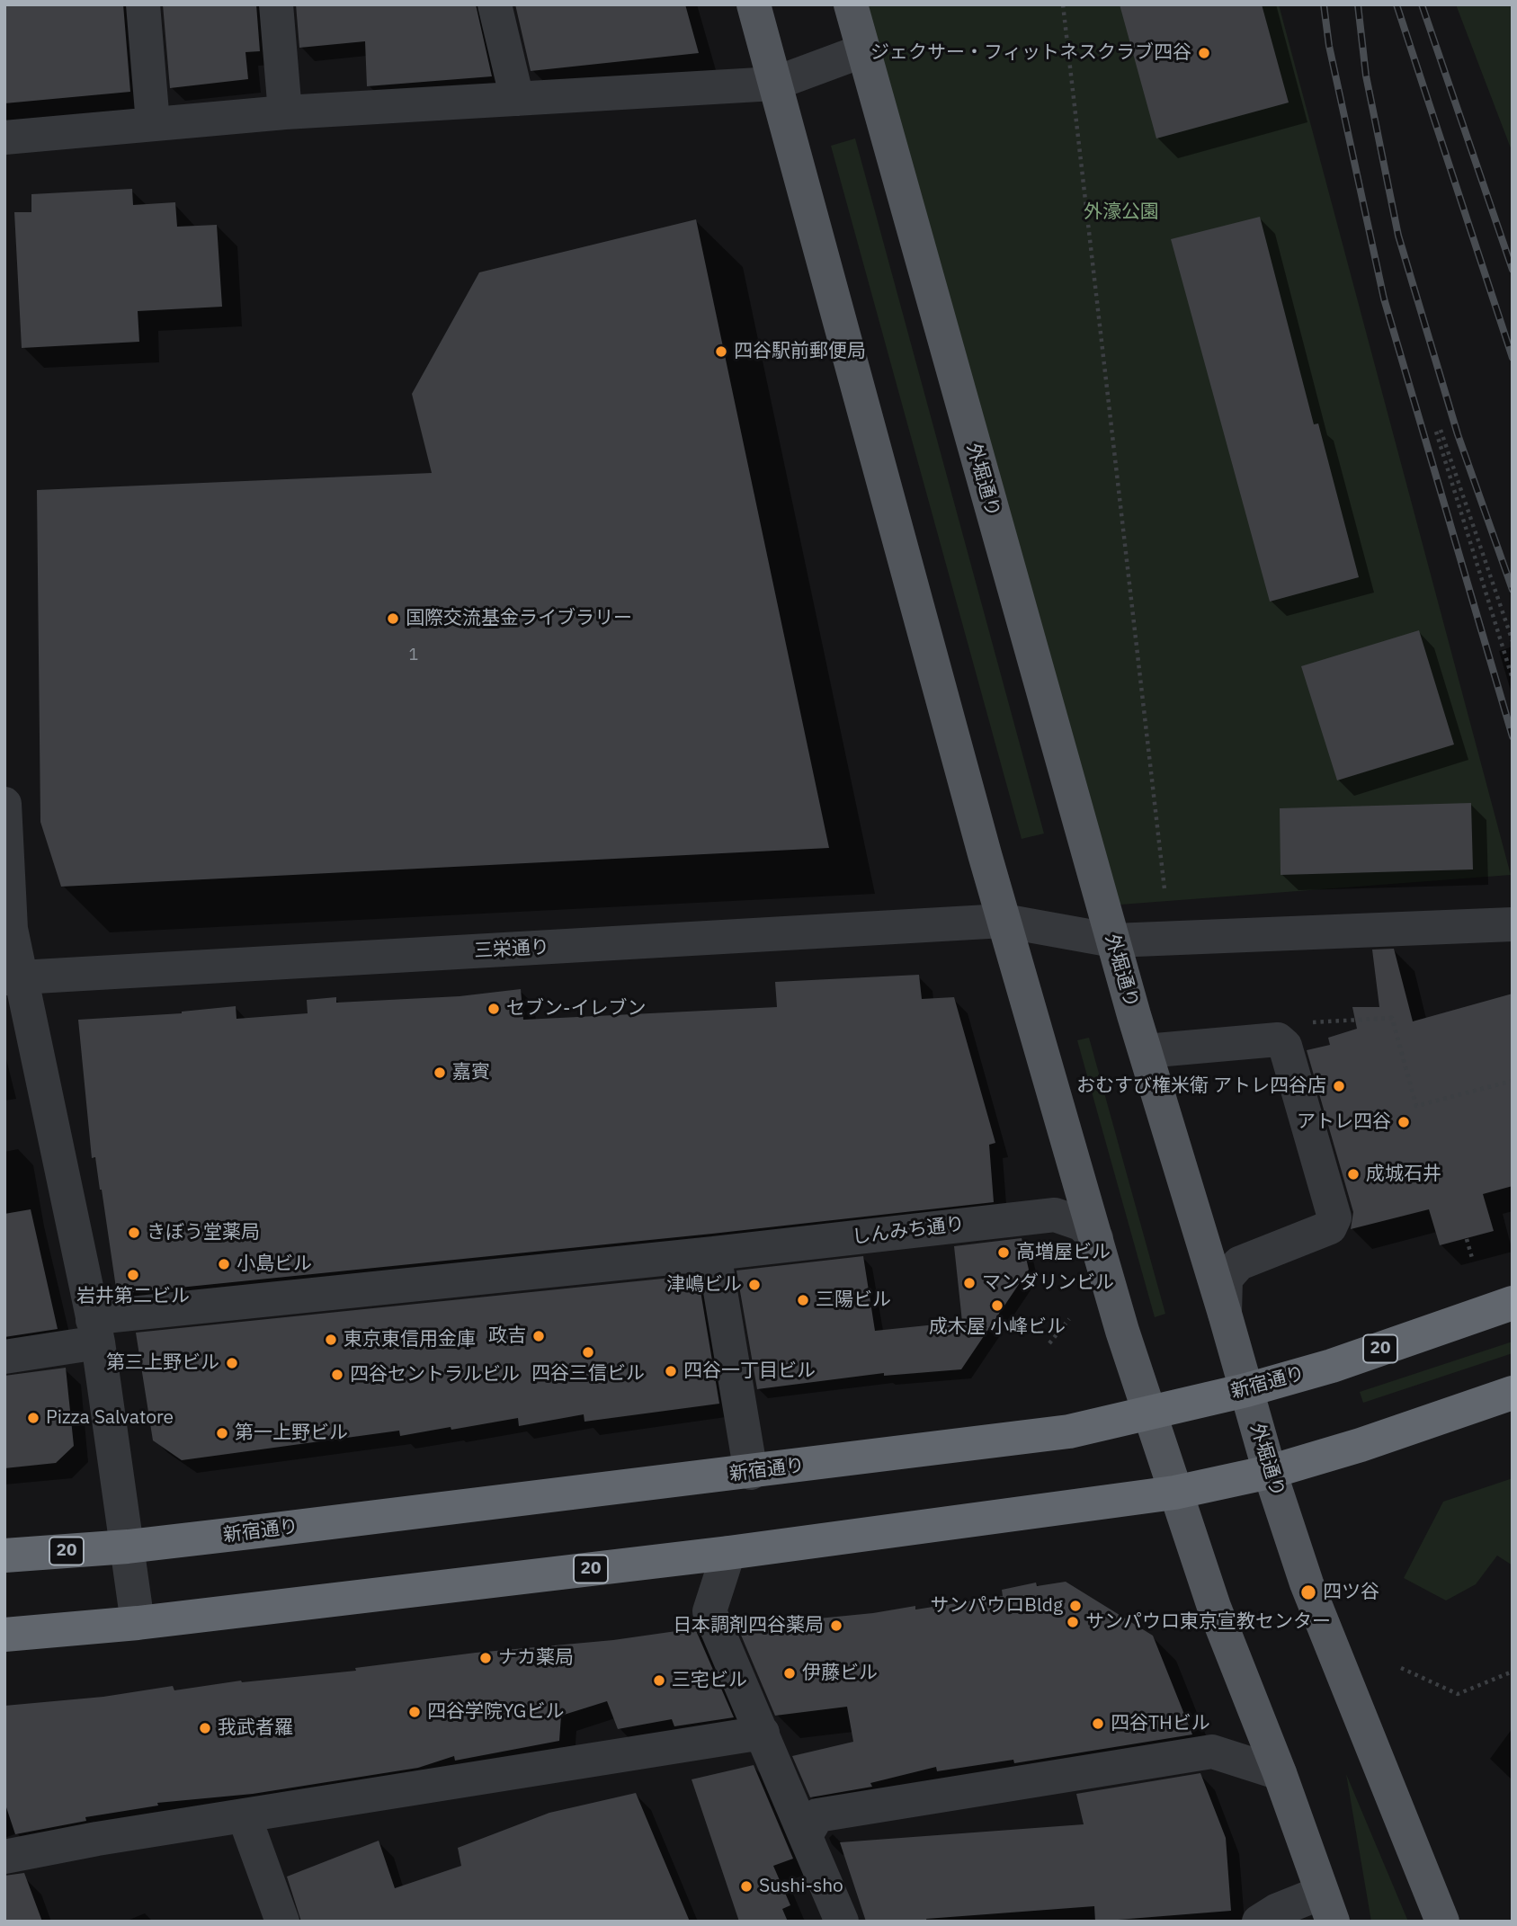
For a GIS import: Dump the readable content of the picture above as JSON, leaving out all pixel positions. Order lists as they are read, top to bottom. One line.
{"streets":{"highway":["20","新宿通り"],"main road":["外堀通り"],"street":["三栄通り","しんみち通り"]},"crossings":[["外堀通り","三栄通り"],["外堀通り","20"],["外堀通り","新宿通り"]],"parks":["外濠公園"],"places":["ジェクサー・フィットネスクラブ四谷","四谷駅前郵便局","国際交流基金ライブラリー","セブン-イレブン","嘉賓","おむすび権米衛 アトレ四谷店","アトレ四谷","成城石井","きぼう堂薬局","高増屋ビル","小島ビル","岩井第二ビル","マンダリンビル","津嶋ビル","三陽ビル","成木屋 小峰ビル","政吉","東京東信用金庫","四谷三信ビル","第三上野ビル","四谷一丁目ビル","四谷セントラルビル","Pizza Salvatore","第一上野ビル","四ツ谷","サンパウロBldg","サンパウロ東京宣教センター","日本調剤四谷薬局","ナカ薬局","伊藤ビル","三宅ビル","四谷学院YGビル","四谷THビル","我武者羅","Sushi-sho"],"house_numbers":["1"]}
